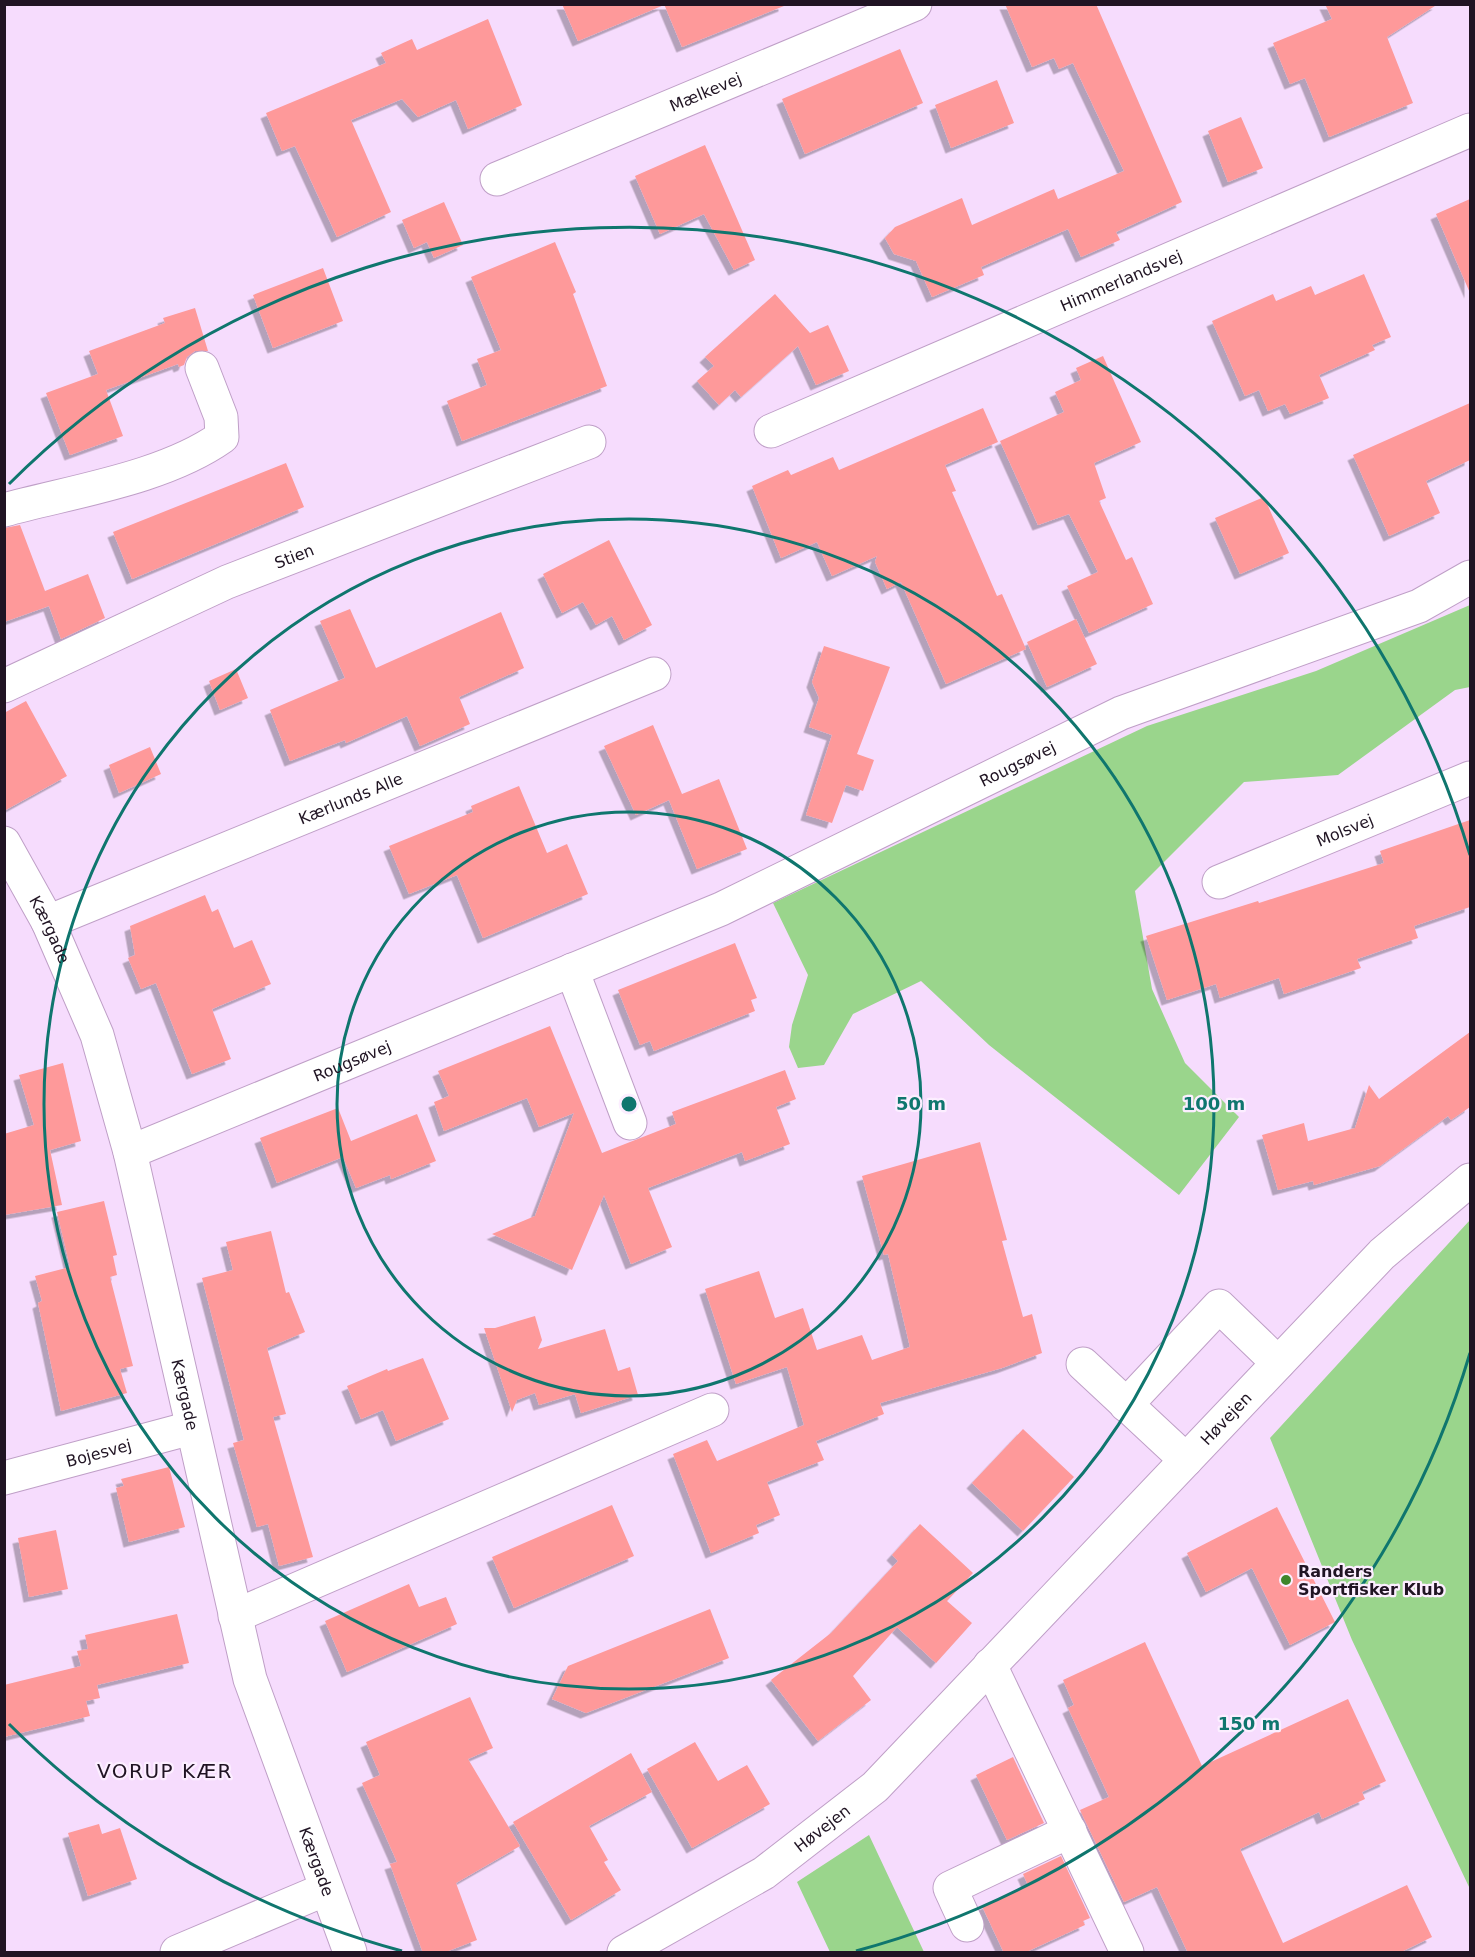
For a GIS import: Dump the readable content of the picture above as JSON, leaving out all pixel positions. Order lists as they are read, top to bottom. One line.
{"streets":{"street":["Mælkevej","Himmerlandsvej","Stien","Rougsøvej","Kærlunds Alle","Molsvej","Kærgade","Høvejen","Bojesvej"]},"crossings":[["Rougsøvej","Kærgade"],["Kærlunds Alle","Kærgade"],["Kærgade","Bojesvej"]],"districts":["VORUP KÆR"],"places":["Randers Sportfisker Klub"],"rings":["50 m","100 m","150 m"]}
